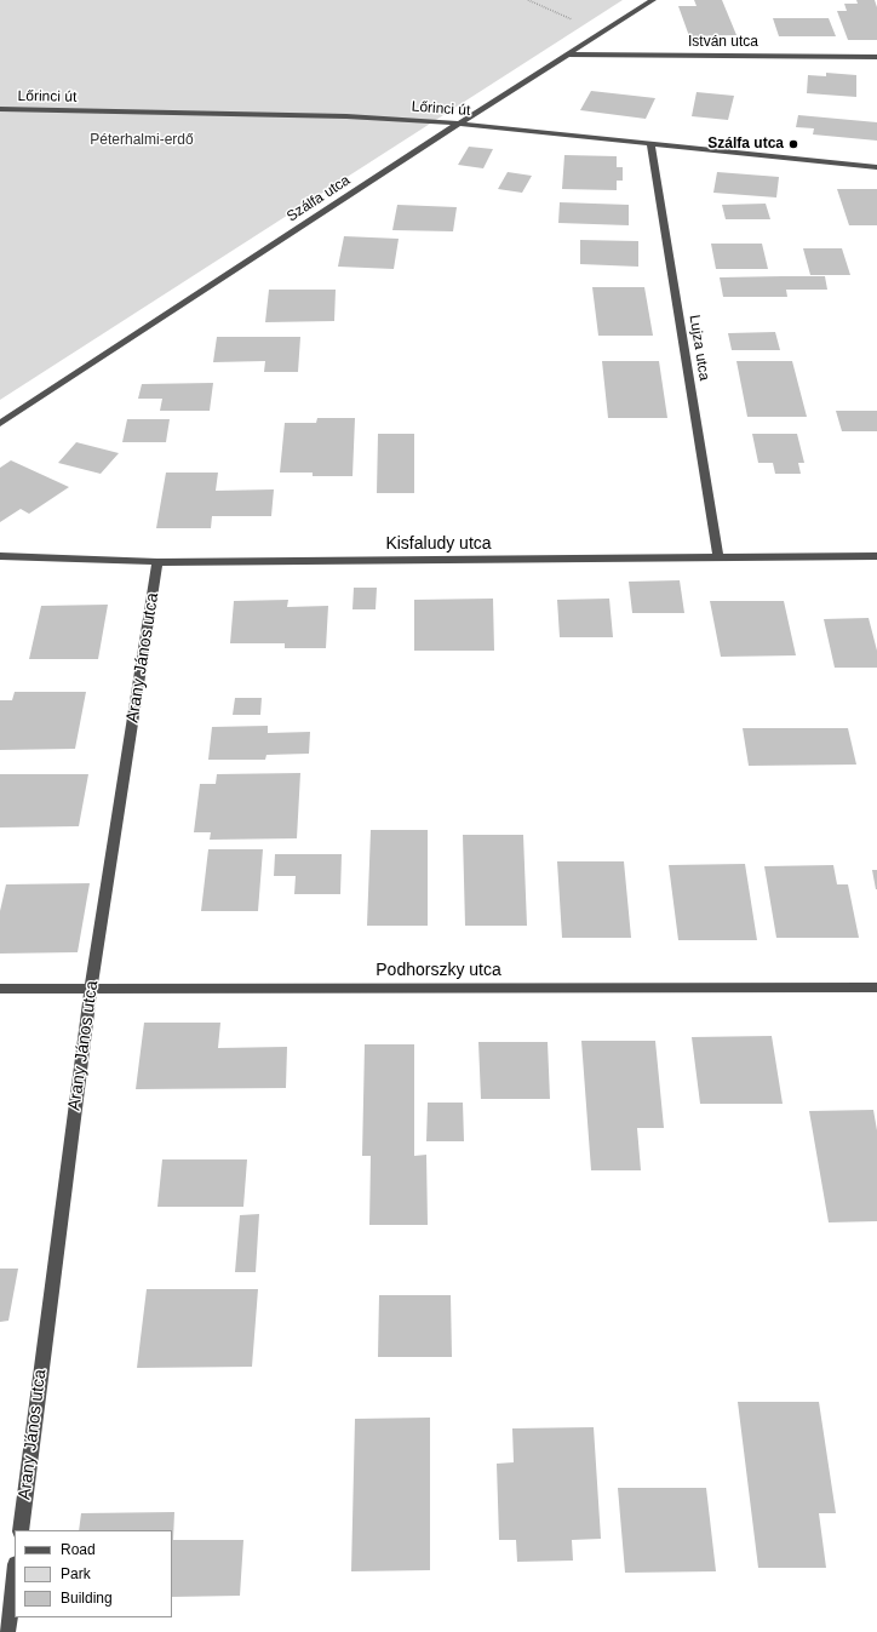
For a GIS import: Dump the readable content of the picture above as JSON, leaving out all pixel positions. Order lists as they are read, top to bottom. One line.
{"streets":{"street":["István utca","Lőrinci út","Szálfa utca","Lujza utca","Kisfaludy utca","Arany János utca","Podhorszky utca"]},"crossings":[["István utca","Szálfa utca"],["Lőrinci út","Szálfa utca"],["Lőrinci út","Lujza utca"],["Lujza utca","Kisfaludy utca"],["Kisfaludy utca","Arany János utca"],["Arany János utca","Podhorszky utca"]],"parks":["Péterhalmi-erdő"],"places":["Szálfa utca"],"legend":["Road","Park","Building"]}
